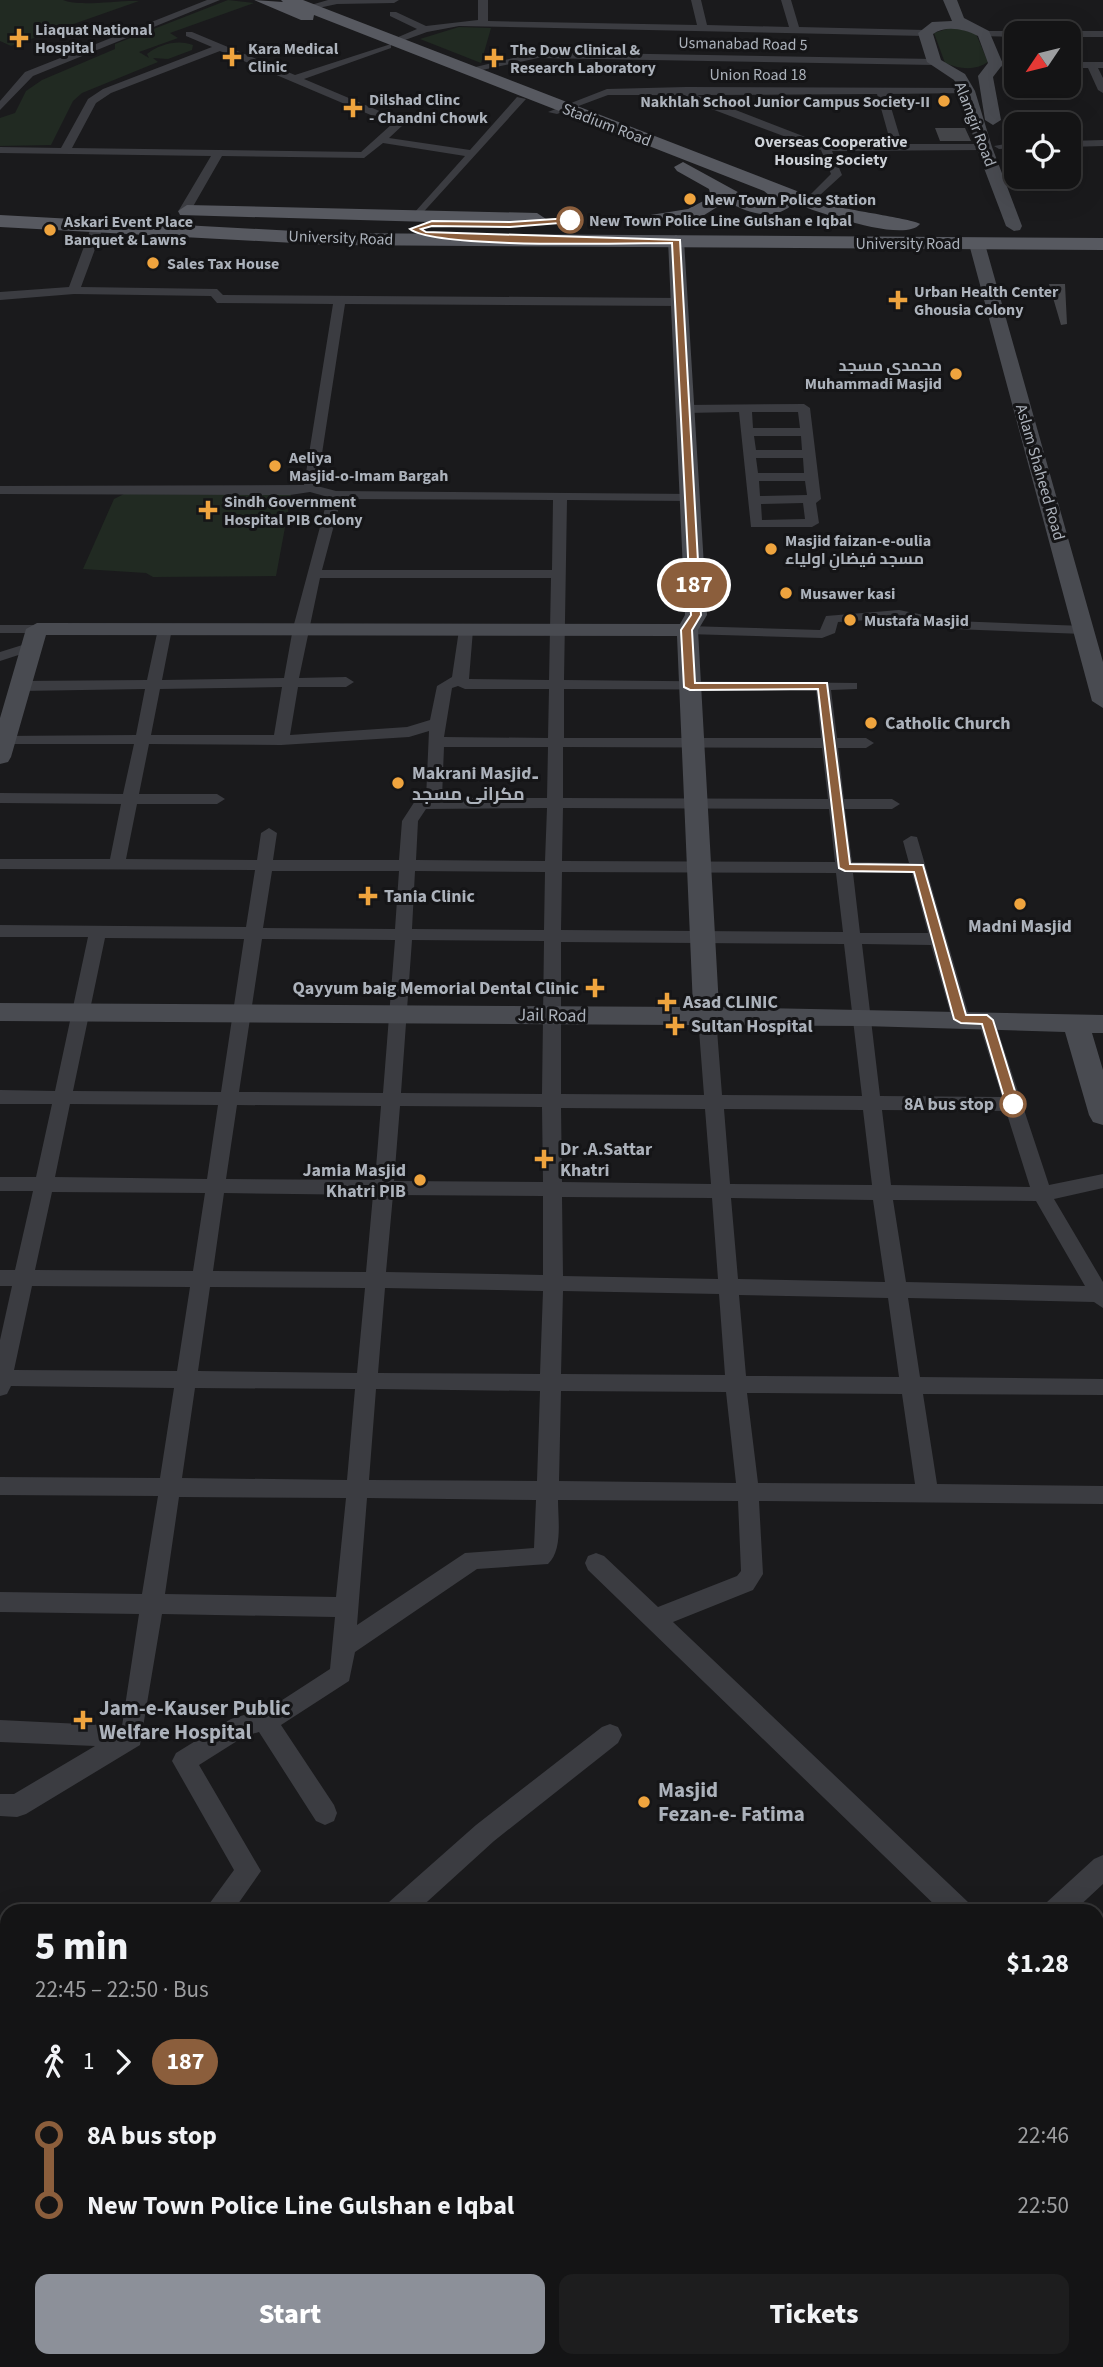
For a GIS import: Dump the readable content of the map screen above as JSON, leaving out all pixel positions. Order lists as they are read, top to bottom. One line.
{"streets":{"main road":["Stadium Road","University Road"],"street":["Usmanabad Road 5","Union Road 18","Alamgir Road","Aslam Shaheed Road","Jail Road"]},"crossings":[["Usmanabad Road 5","Stadium Road"],["Usmanabad Road 5","Alamgir Road"],["Union Road 18","Stadium Road"],["Union Road 18","Alamgir Road"],["Stadium Road","University Road"],["Alamgir Road","University Road"],["University Road","Aslam Shaheed Road"]],"districts":["Overseas Cooperative Housing Society"],"places":{"health":["Liaquat National Hospital","Kara Medical Clinic","The Dow Clinical & Research Laboratory","Dilshad Clinc - Chandni Chowk","Urban Health Center Ghousia Colony","Sindh Government Hospital PIB Colony","Tania Clinic","Qayyum baig Memorial Dental Clinic","Asad CLINIC","Sultan Hospital","Dr .A.Sattar Khatri","Jam-e-Kauser Public Welfare Hospital"],"other":["Nakhlah School Junior Campus Society-II","New Town Police Station","New Town Police Line Gulshan e Iqbal","Askari Event Place Banquet & Lawns","Sales Tax House","محمدی مسجد Muhammadi Masjid","Aeliya Masjid-o-Imam Bargah","Masjid faizan-e-oulia مسجد فیضانِ اولیاء","Musawer kasi","Mustafa Masjid","Catholic Church","Makrani Masjid۔ مکرانی مسجد","Madni Masjid","8A bus stop","Jamia Masjid Khatri PIB","Masjid Fezan-e- Fatima"]},"lines":["bus line 187"],"north":"bottom left","page":{"on_map":"187","heading":["5 min","22:45 – 22:50 · Bus","$1.28"],"legs":["1","187"],"list":[{"name":"8A bus stop","value":"22:46"},{"name":"New Town Police Line Gulshan e Iqbal","value":"22:50"}],"buttons":["Start","Tickets"]}}
